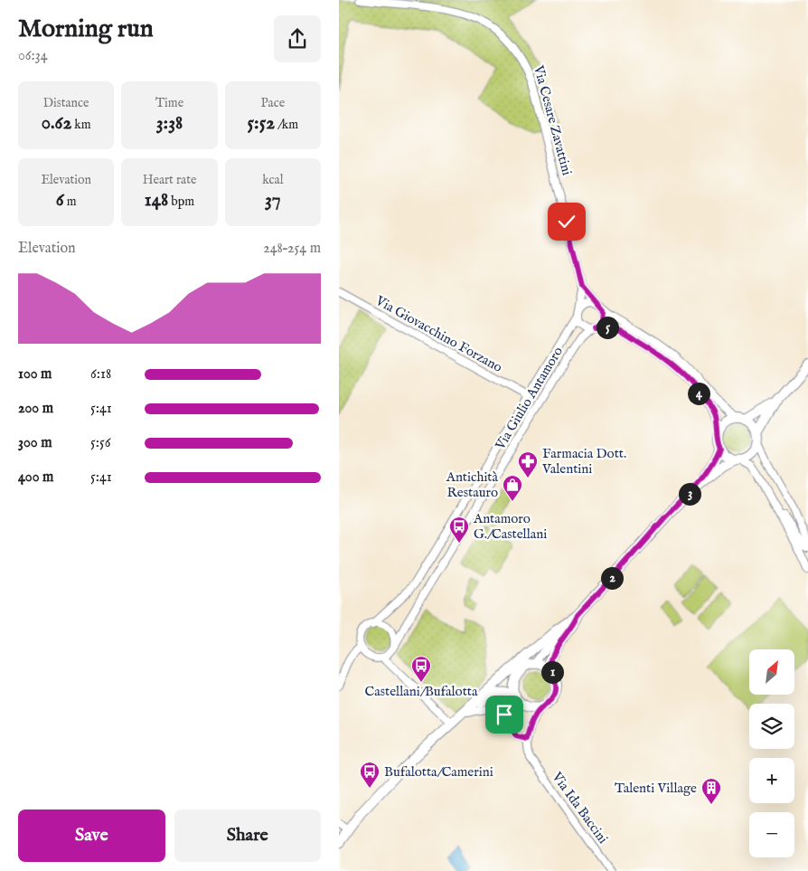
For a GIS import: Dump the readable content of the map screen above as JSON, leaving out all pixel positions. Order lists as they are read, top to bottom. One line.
{"streets":{"street":["Via Cesare Zavattini","Via Giovacchino Forzano","Via Giulio Antamoro","Via Ida Baccini"]},"crossings":[["Via Cesare Zavattini","Via Giulio Antamoro"],["Via Giovacchino Forzano","Via Giulio Antamoro"]],"places":{"pharmacy":["Farmacia Dott. Valentini"],"shop":["Antichità Restauro"],"bus stop":["Antamoro G./Castellani","Castellani/Bufalotta","Bufalotta/Camerini"],"building":["Talenti Village"]},"north":"top right","page":{"heading":["Morning run","06:34"],"stats":[["Distance","0.62 km"],["Time","3:38"],["Pace","5:52 /km"],["Elevation","6 m"],["Heart rate","148 bpm"],["kcal","37"]],"chart":["Elevation","248–254 m"],"pins":["5","4","3","2","1"],"list":[{"name":"100 m","note":"6:18"},{"name":"200 m","note":"5:41"},{"name":"300 m","note":"5:56"},{"name":"400 m","note":"5:41"}],"map_buttons":["+","−"],"buttons":["Save","Share"]}}
